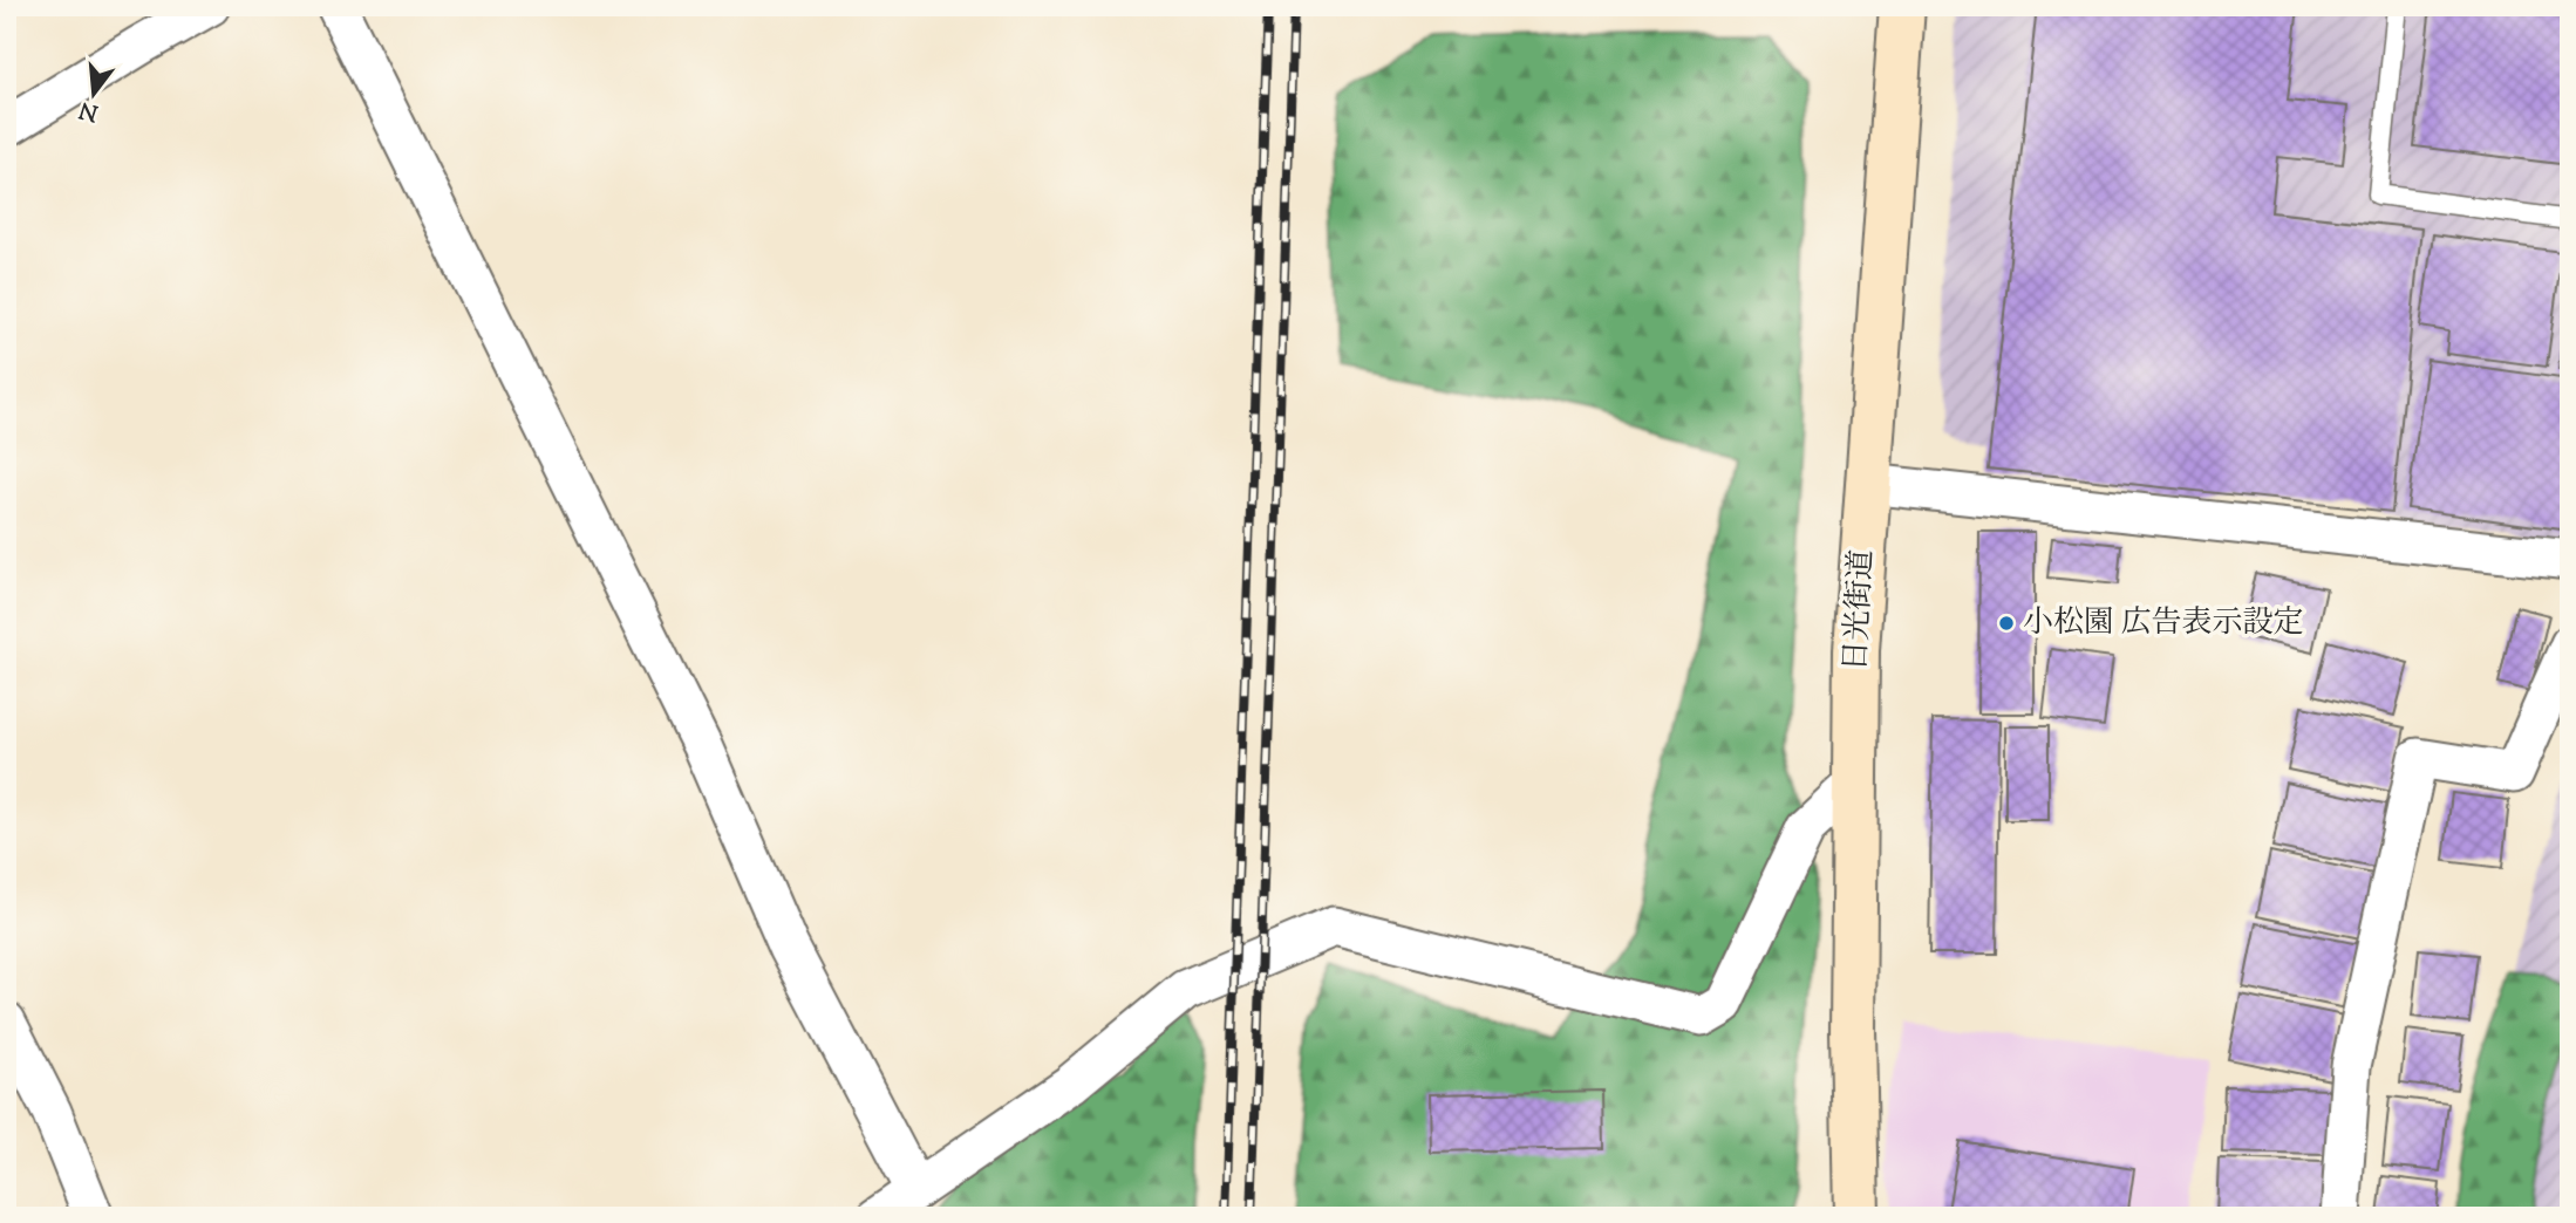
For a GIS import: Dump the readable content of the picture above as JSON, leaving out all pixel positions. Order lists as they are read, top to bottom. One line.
{"streets":{"main road":["日光街道"]},"places":["小松園 広告表示設定"],"north":"bottom"}
